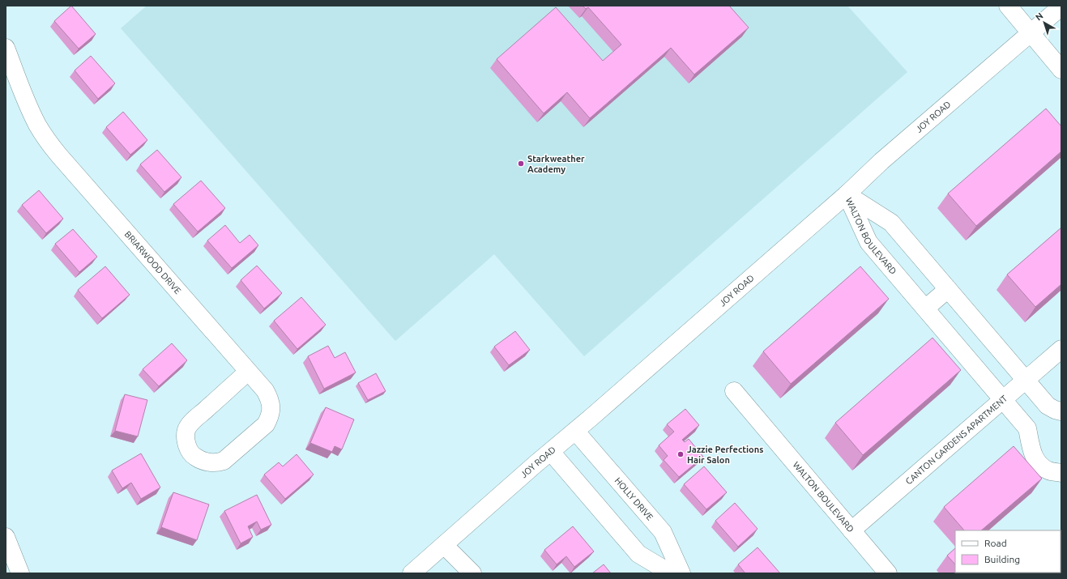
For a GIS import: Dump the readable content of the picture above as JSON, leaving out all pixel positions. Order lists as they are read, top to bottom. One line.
{"streets":{"main road":["JOY ROAD","WALTON BOULEVARD","BRIARWOOD DRIVE","CANTON GARDENS APARTMENT","HOLLY DRIVE"]},"crossings":[["JOY ROAD","WALTON BOULEVARD"],["JOY ROAD","HOLLY DRIVE"],["WALTON BOULEVARD","CANTON GARDENS APARTMENT"]],"places":["Starkweather Academy","Jazzie Perfections Hair Salon"],"legend":["Road","Building"],"north":"top left"}
